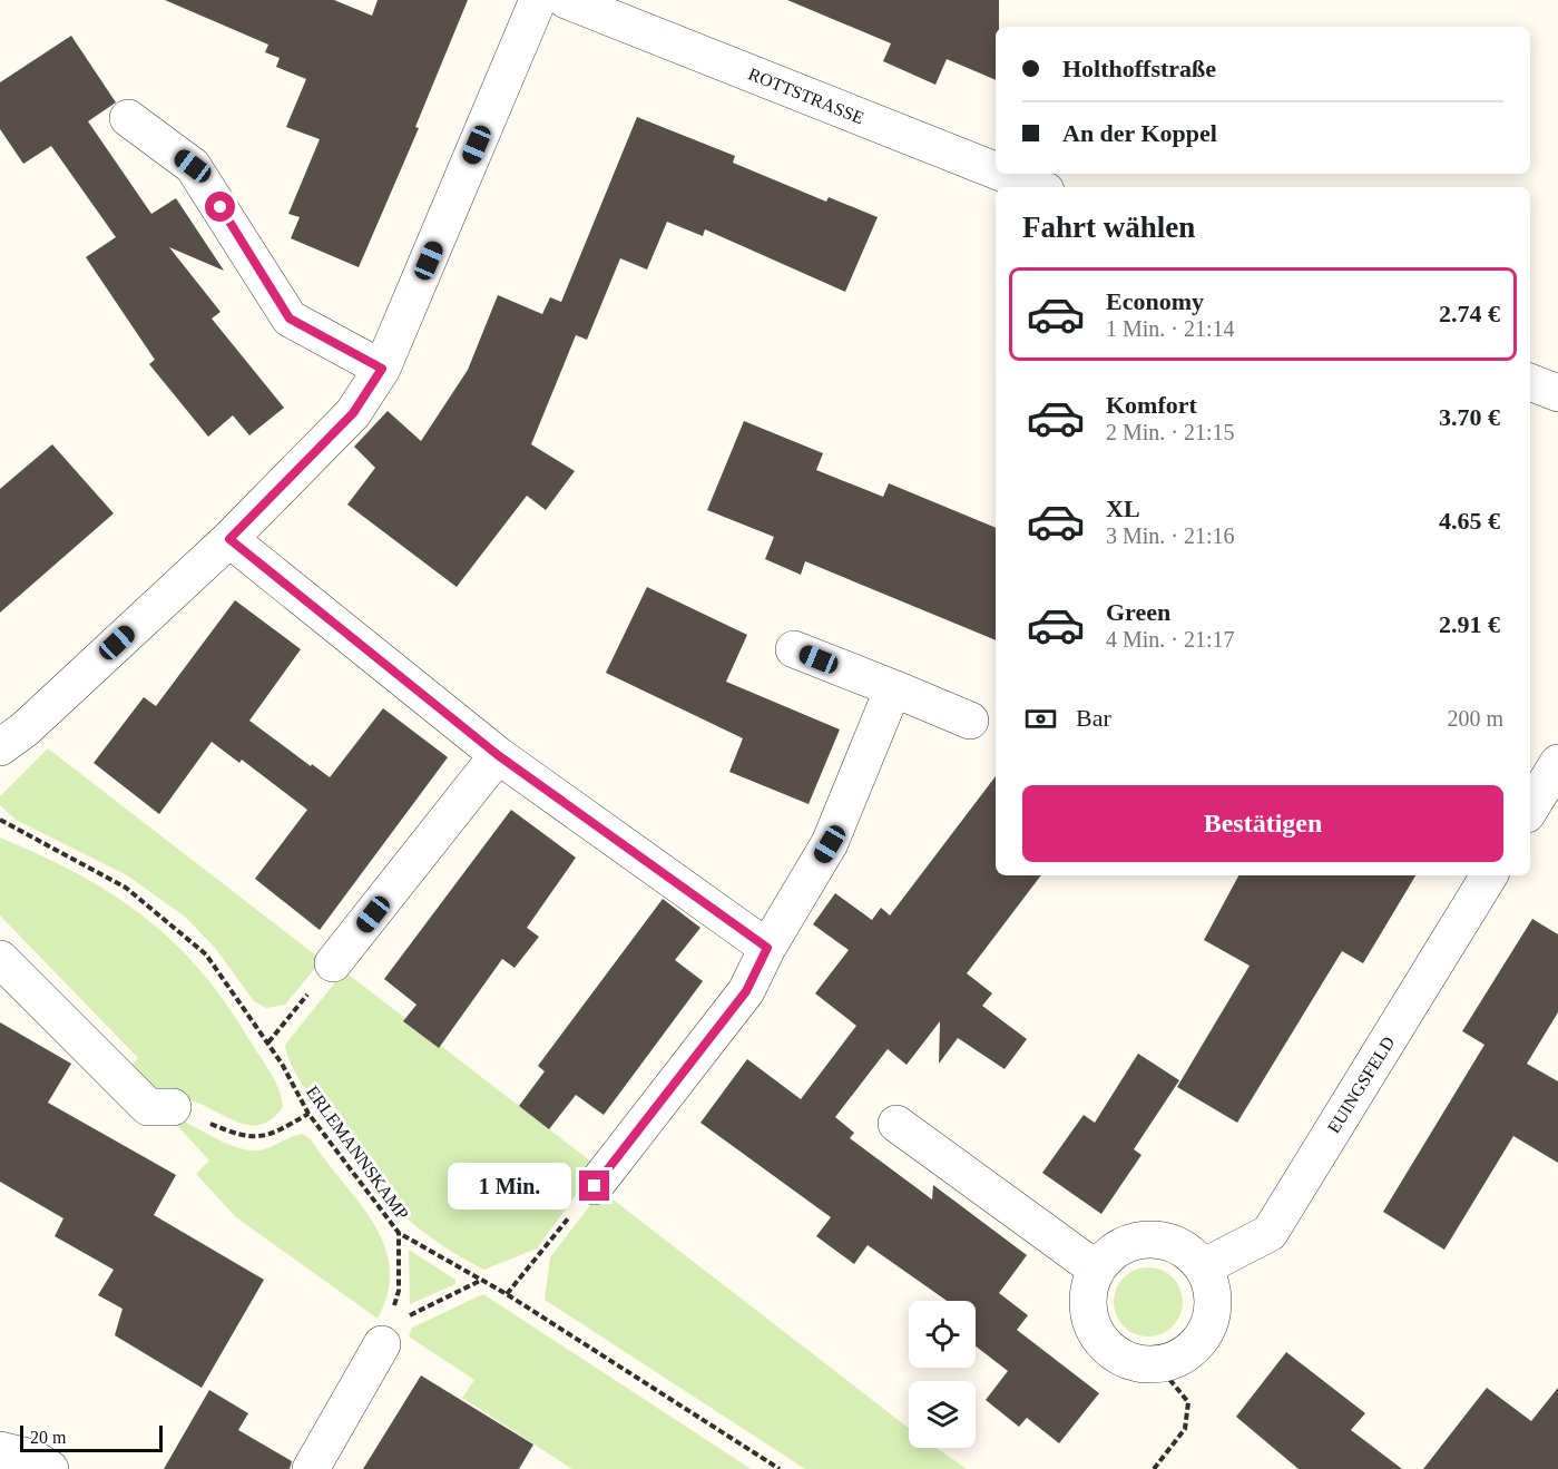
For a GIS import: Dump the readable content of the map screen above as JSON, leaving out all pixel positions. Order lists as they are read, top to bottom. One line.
{"streets":{"street":["ROTTSTRASSE","EUINGSFELD"],"path":["ERLEMANNSKAMP"]},"scale_bar":"20 m","page":{"banner":["Holthoffstraße","An der Koppel"],"heading":"Fahrt wählen","list":[{"name":"Economy","note":"1 Min. · 21:14","value":"2.74 €"},{"name":"Komfort","note":"2 Min. · 21:15","value":"3.70 €"},{"name":"XL","note":"3 Min. · 21:16","value":"4.65 €"},{"name":"Green","note":"4 Min. · 21:17","value":"2.91 €"}],"pay":["Bar","200 m"],"buttons":"Bestätigen","bubble":"1 Min.","scale":"20 m"}}
